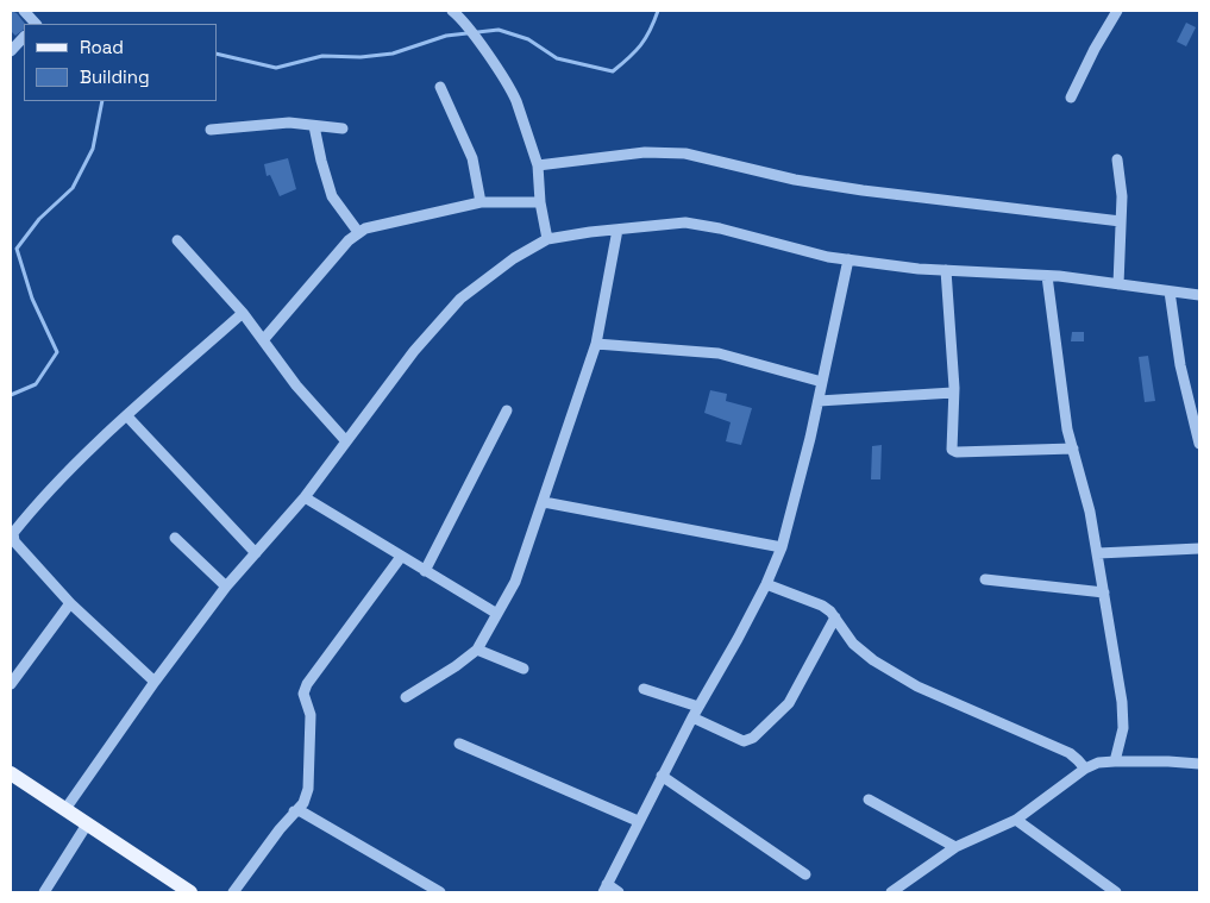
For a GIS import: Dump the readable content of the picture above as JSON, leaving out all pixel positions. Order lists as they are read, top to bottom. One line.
{"legend":["Road","Building"]}
